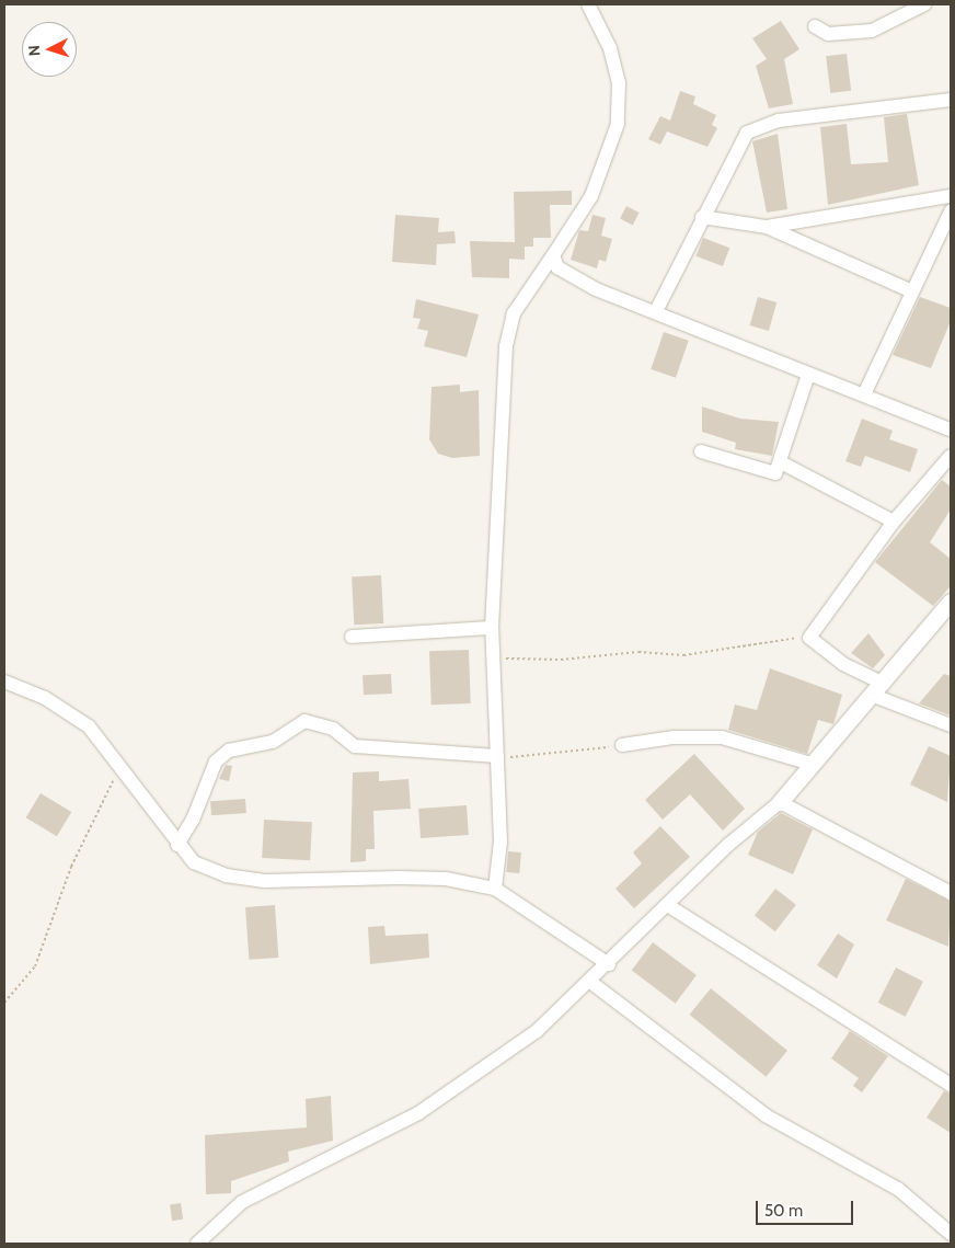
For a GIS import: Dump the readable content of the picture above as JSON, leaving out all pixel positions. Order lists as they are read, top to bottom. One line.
{"scale_bar":"50 m","north":"left"}
